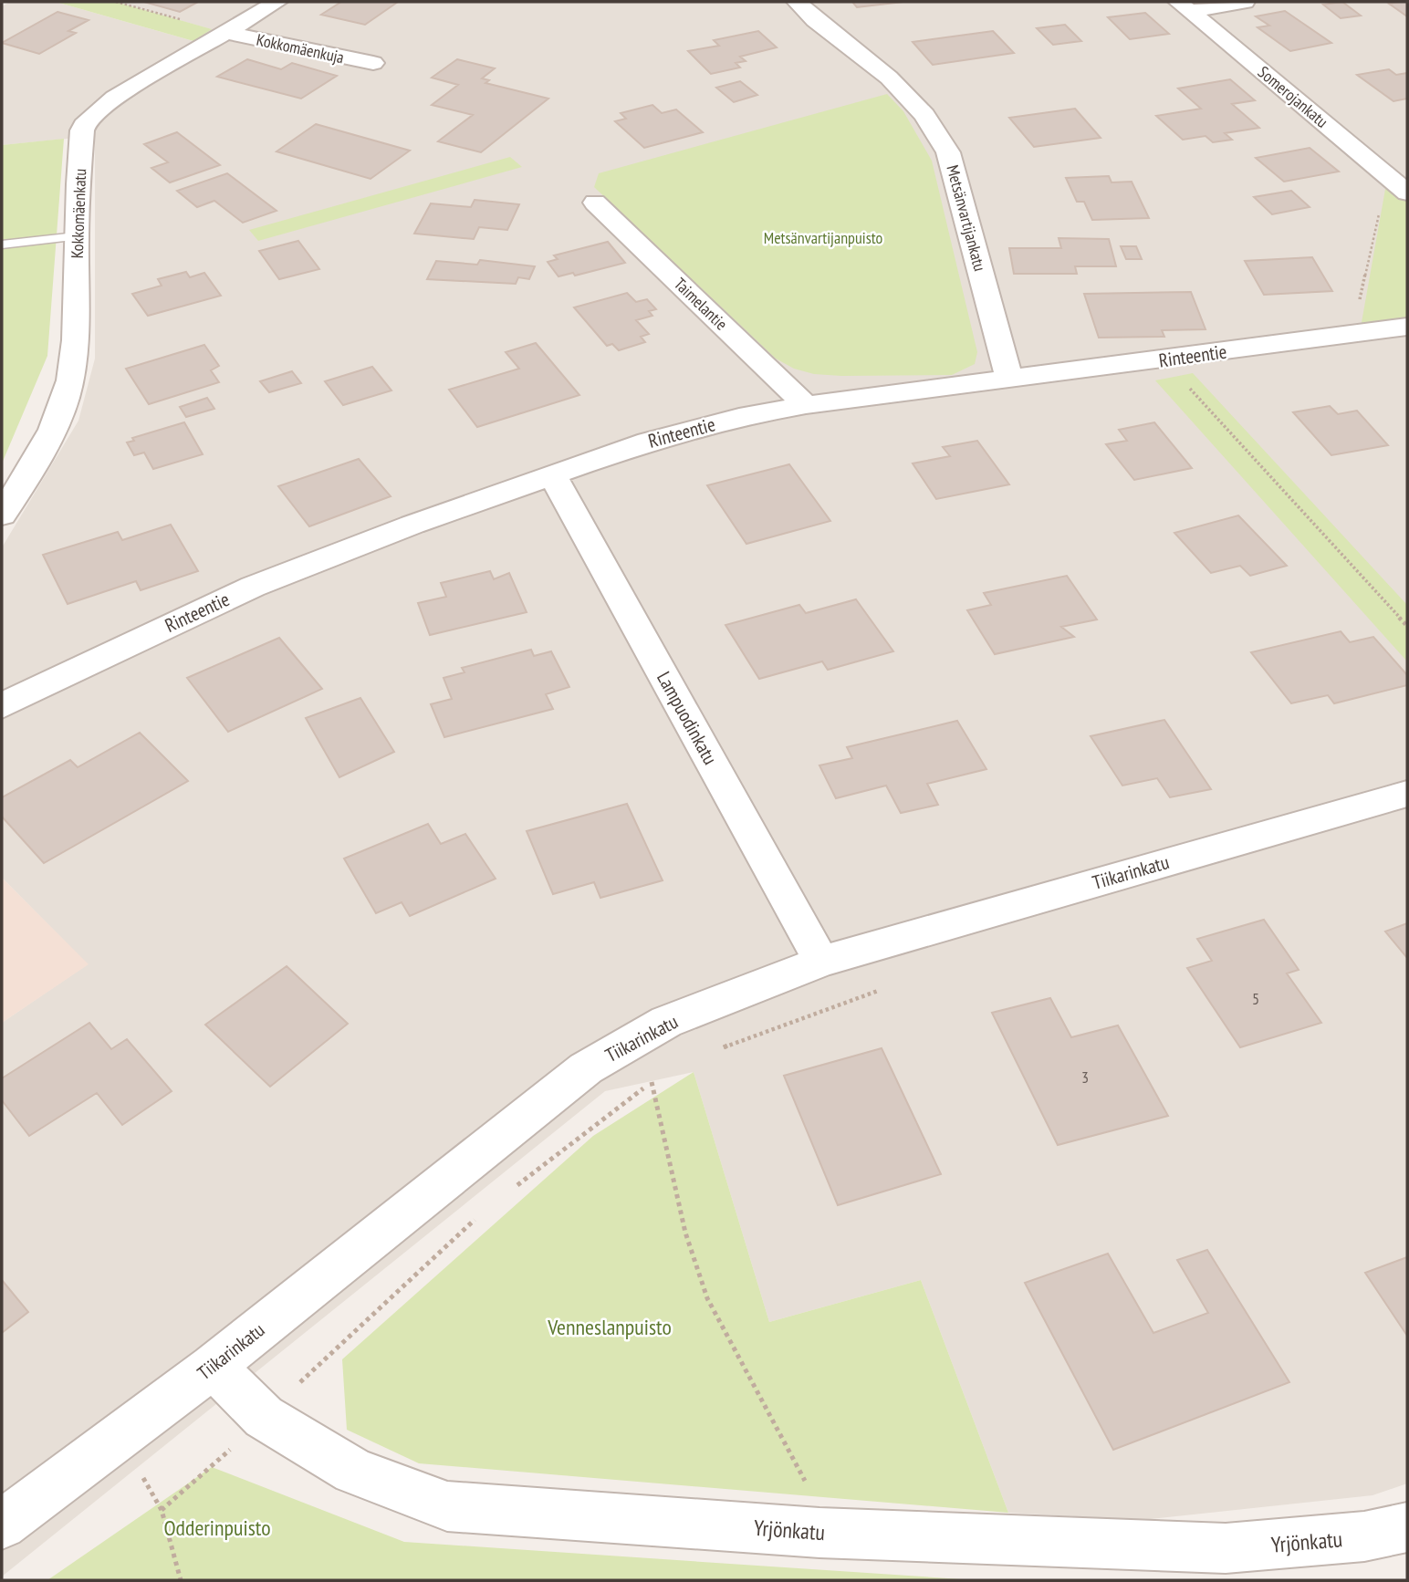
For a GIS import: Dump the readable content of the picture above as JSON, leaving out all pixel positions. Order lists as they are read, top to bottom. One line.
{"streets":{"street":["Kokkomäenkuja","Somerojankatu","Kokkomäenkatu","Metsänvartijankatu","Taimelantie","Rinteentie","Lampuodinkatu","Tiikarinkatu","Yrjönkatu"]},"crossings":[["Kokkomäenkuja","Kokkomäenkatu"],["Metsänvartijankatu","Rinteentie"],["Taimelantie","Rinteentie"],["Rinteentie","Lampuodinkatu"],["Lampuodinkatu","Tiikarinkatu"],["Tiikarinkatu","Yrjönkatu"]],"parks":["Metsänvartijanpuisto","Venneslanpuisto","Odderinpuisto"],"house_numbers":["5","3"]}
